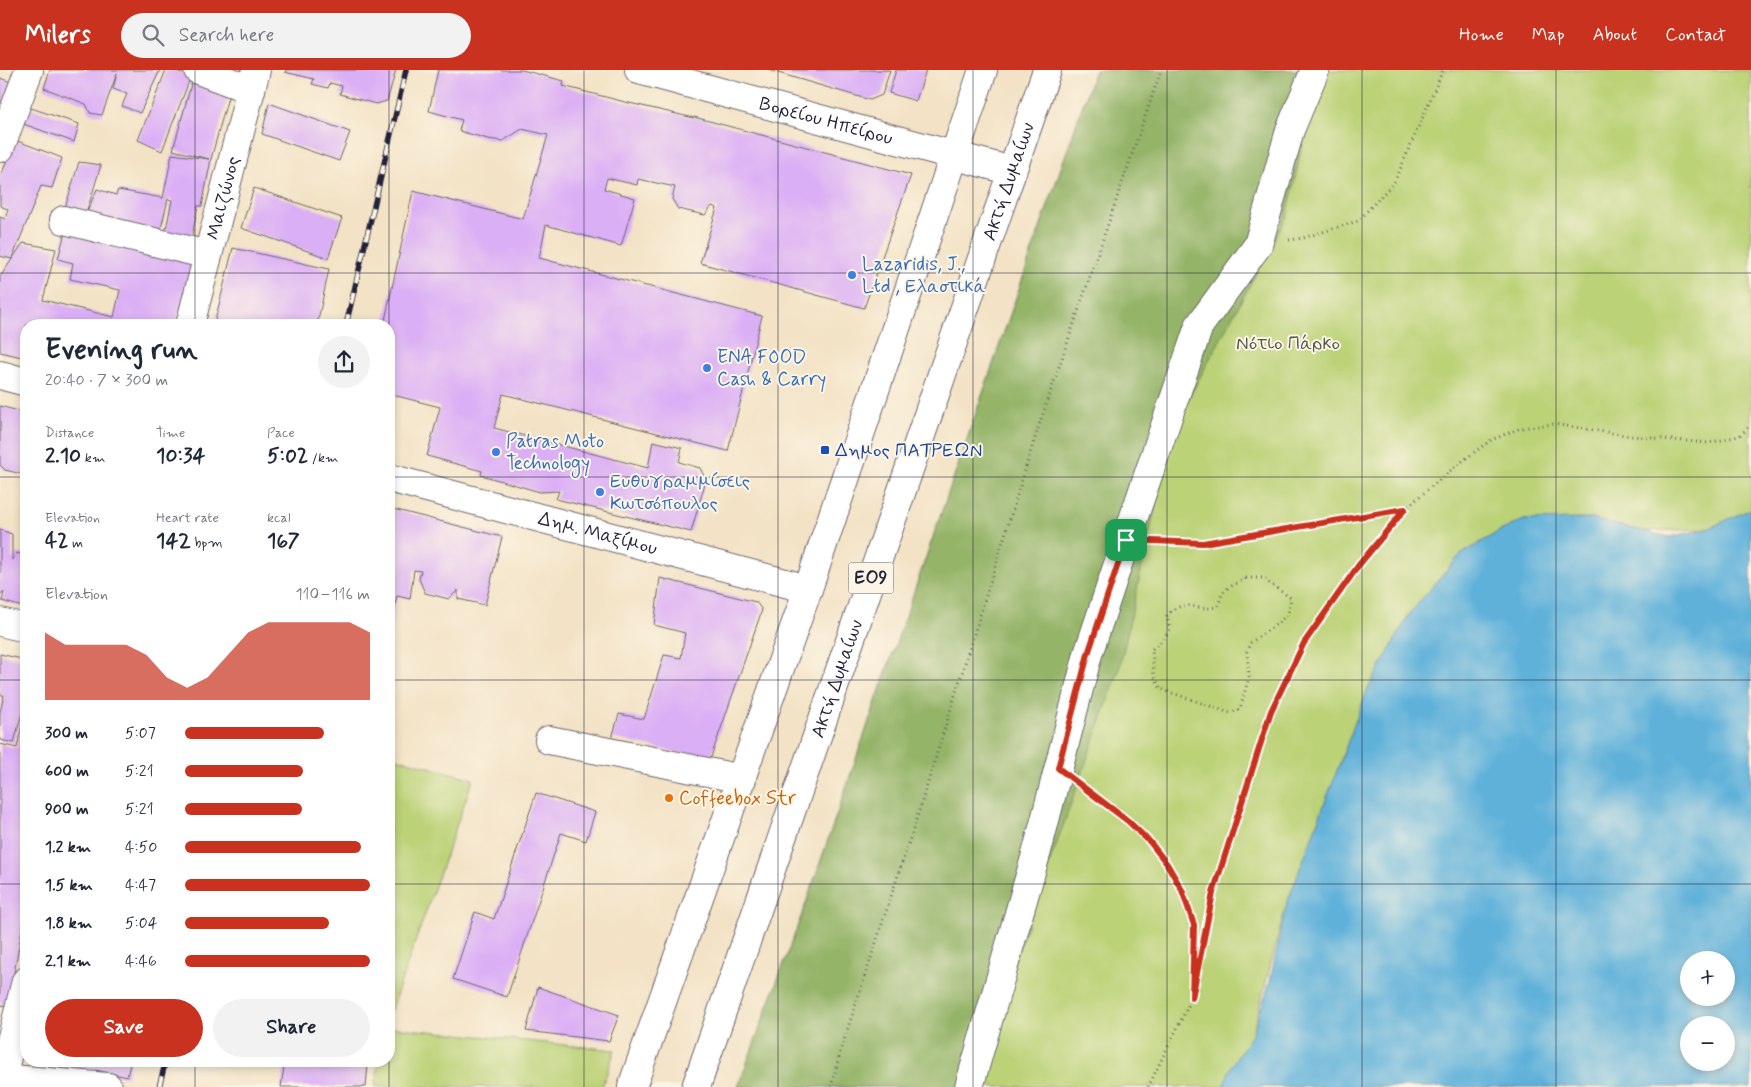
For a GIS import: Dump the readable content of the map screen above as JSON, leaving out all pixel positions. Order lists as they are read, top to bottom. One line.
{"streets":{"main road":["Βορείου Ηπείρου","Ακτή Δυμαίων","Μαιζώνος","Δημ. Μαξίμου","ΕΟ9"]},"crossings":[["Βορείου Ηπείρου","Ακτή Δυμαίων"]],"parks":["Νότιο Πάρκο"],"places":{"other":["Lazaridis, J., Ltd , Ελαστικά","ENA FOOD Cash & Carry","Patras Moto Technology","Ευθυγραμμίσεις Κωτσόπουλος","Coffeebox Str"],"transit":["Δημος ΠΑΤΡΕΩΝ"]},"page":{"header":"Milers","search":"Search here","nav":["Home","Map","About","Contact"],"heading":["Evening run","20:40 · 7 × 300 m"],"stats":[["Distance","2.10 km"],["Time","10:34"],["Pace","5:02 /km"],["Elevation","42 m"],["Heart rate","142 bpm"],["kcal","167"]],"chart":["Elevation","110–116 m"],"list":[{"name":"300 m","note":"5:07"},{"name":"600 m","note":"5:21"},{"name":"900 m","note":"5:21"},{"name":"1.2 km","note":"4:50"},{"name":"1.5 km","note":"4:47"},{"name":"1.8 km","note":"5:04"},{"name":"2.1 km","note":"4:46"}],"map_buttons":["+","−"],"buttons":["Save","Share"]}}
